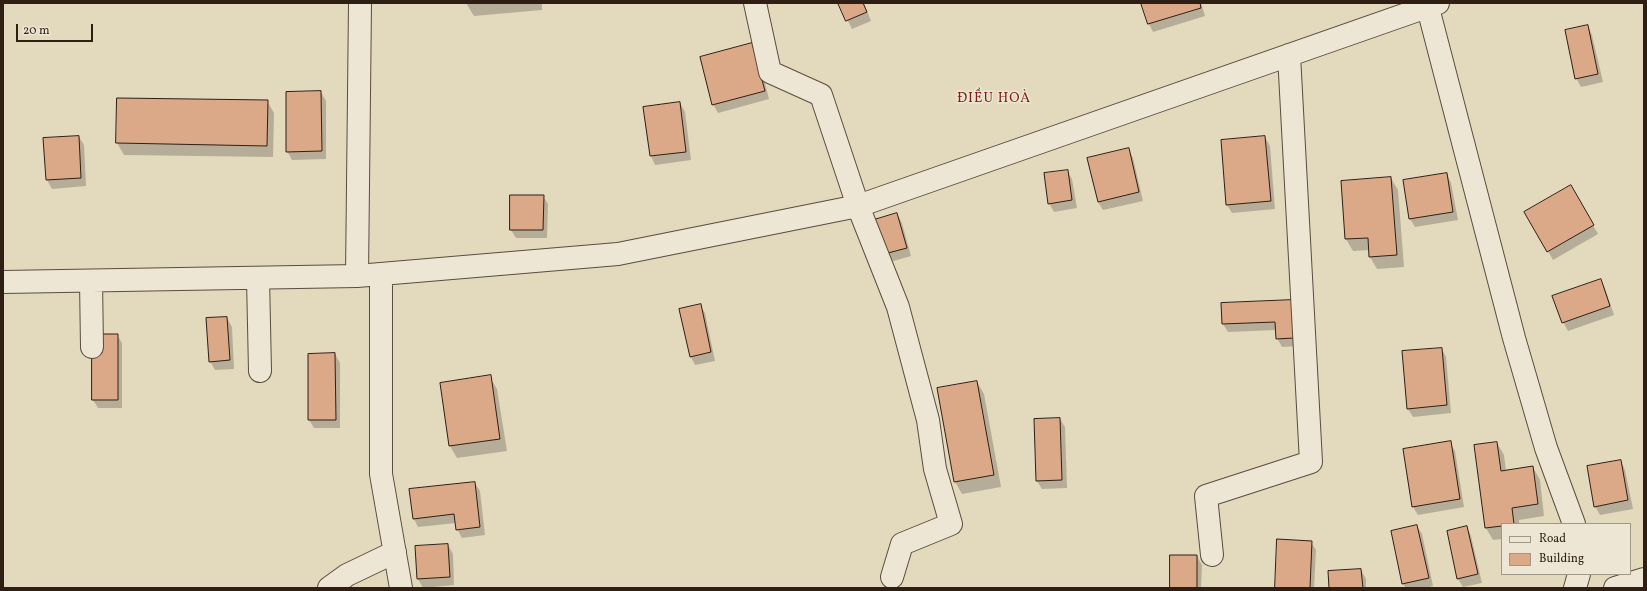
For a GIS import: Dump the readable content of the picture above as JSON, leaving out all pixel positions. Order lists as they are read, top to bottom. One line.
{"districts":["ĐIỀU HOÀ"],"legend":["Road","Building"],"scale_bar":"20 m"}
